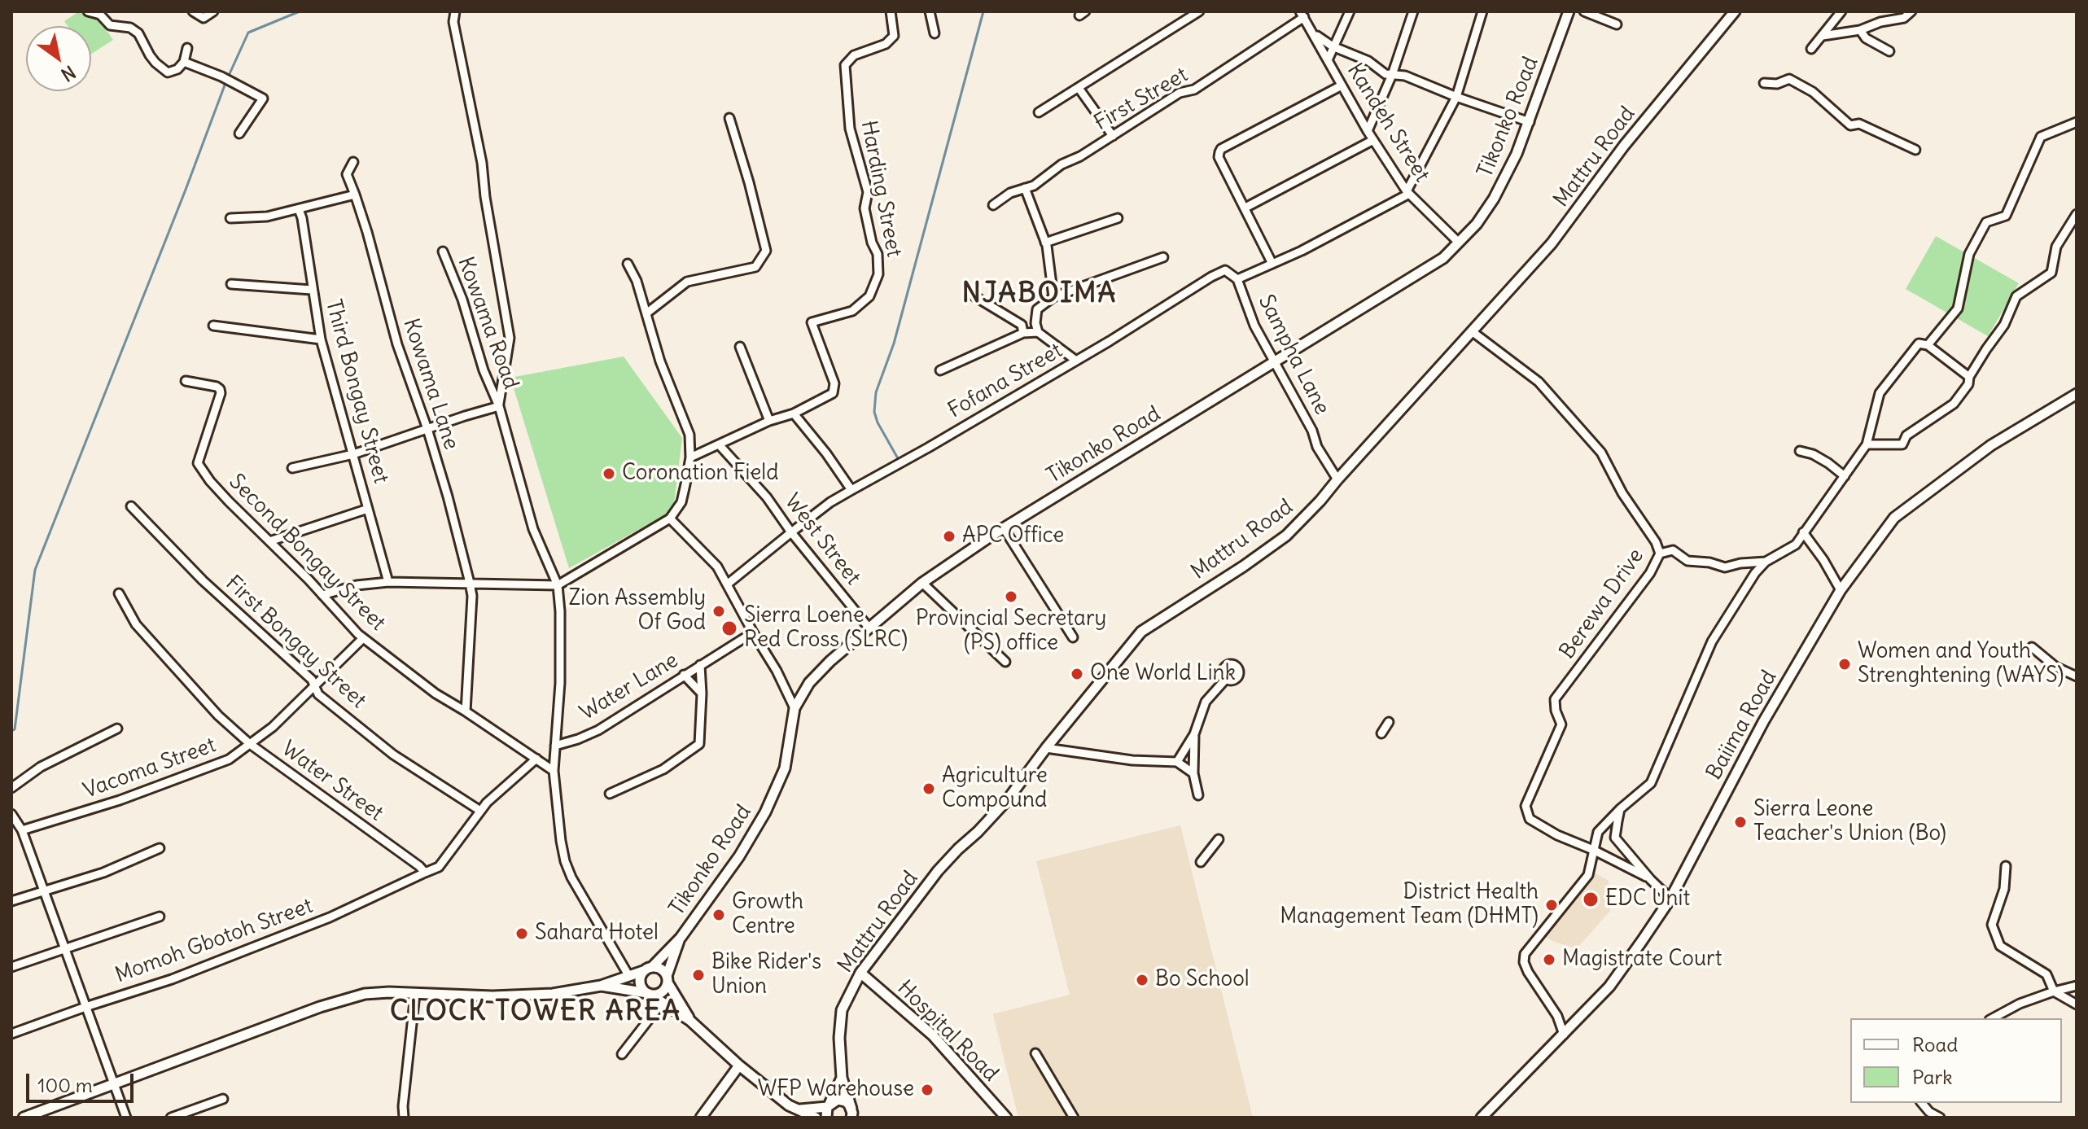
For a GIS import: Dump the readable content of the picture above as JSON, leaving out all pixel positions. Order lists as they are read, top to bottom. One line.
{"streets":{"street":["First Street","Tikonko Road","Kandeh Street","Mattru Road","Harding Street","Kowama Road","Sampha Lane","Fofana Street","Kowama Lane","Third Bongay Street","West Street","Second Bongay Street","Berewa Drive","First Bongay Street","Water Lane","Baiima Road","Vacoma Street","Water Street","Momoh Gbotoh Street","Hospital Road"]},"crossings":[["First Street","Kandeh Street"],["Tikonko Road","Kandeh Street"],["Tikonko Road","Sampha Lane"],["Tikonko Road","West Street"],["Kandeh Street","Sampha Lane"],["Mattru Road","Sampha Lane"],["Mattru Road","Berewa Drive"],["Mattru Road","Hospital Road"],["Harding Street","West Street"],["Kowama Road","Second Bongay Street"],["Kowama Road","Water Lane"],["Sampha Lane","Fofana Street"],["Fofana Street","West Street"],["Kowama Lane","Second Bongay Street"],["Second Bongay Street","Vacoma Street"],["First Bongay Street","Vacoma Street"],["Vacoma Street","Water Street"],["Water Street","Momoh Gbotoh Street"]],"districts":["NJABOIMA","CLOCK TOWER AREA"],"places":["Coronation Field","APC Office","Provincial Secretary (PS) office","Zion Assembly Of God","Sierra Loene Red Cross (SLRC)","Women and Youth Strenghtening (WAYS)","One World Link","Agriculture Compound","Sierra Leone Teacher's Union (Bo)","EDC Unit","District Health Management Team (DHMT)","Growth Centre","Sahara Hotel","Magistrate Court","Bike Rider's Union","Bo School","WFP Warehouse"],"legend":["Road","Park"],"scale_bar":"100 m","north":"bottom right"}
